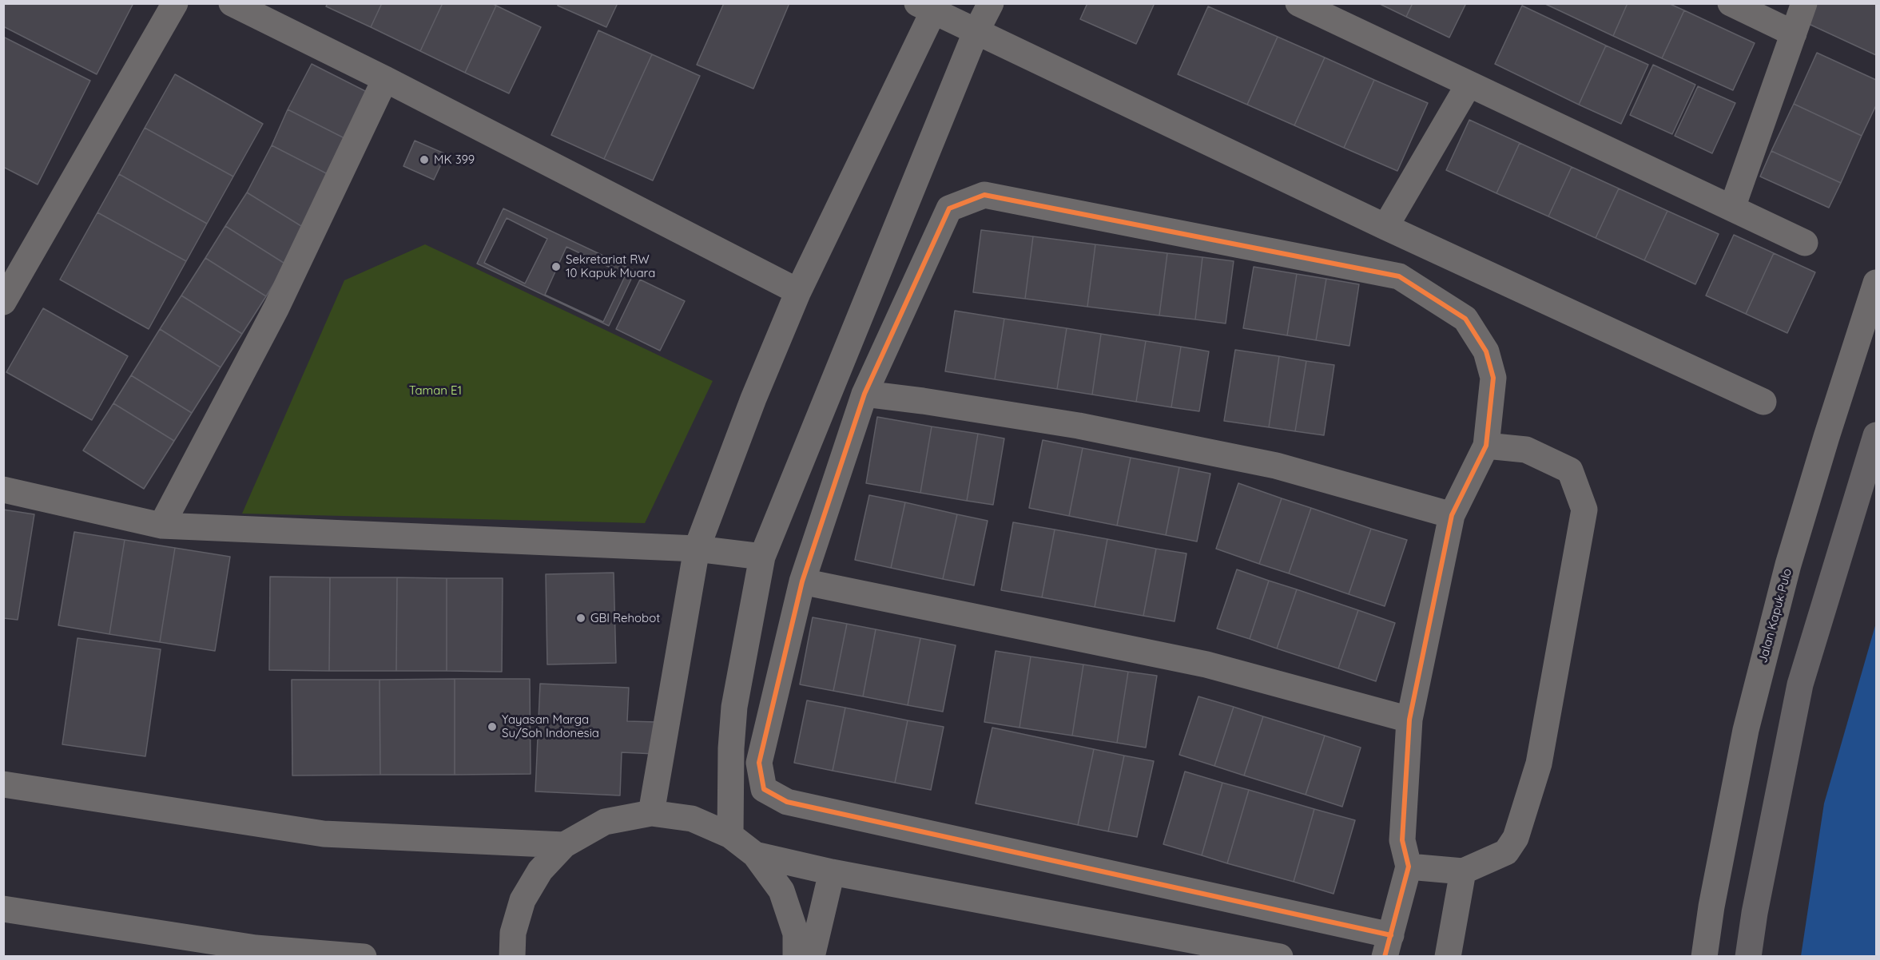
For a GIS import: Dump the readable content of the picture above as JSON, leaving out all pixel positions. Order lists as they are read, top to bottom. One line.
{"streets":{"street":["Jalan Kapuk Pulo"]},"parks":["Taman E1"],"places":["MK 399","Sekretariat RW 10 Kapuk Muara","GBI Rehobot","Yayasan Marga Su/Soh Indonesia"]}
